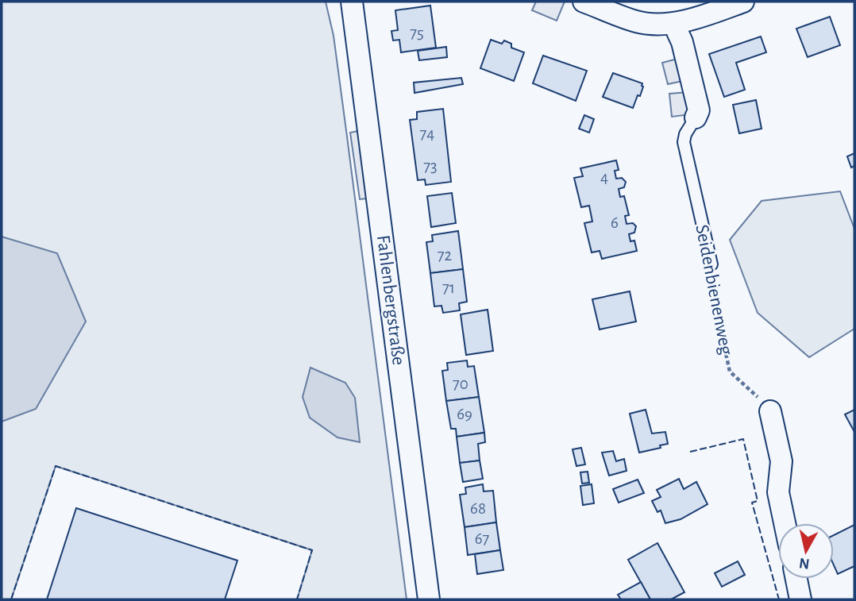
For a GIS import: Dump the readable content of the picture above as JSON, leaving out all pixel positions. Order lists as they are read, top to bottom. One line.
{"streets":{"street":["Seidenbienenweg","Fahlenbergstraße"]},"house_numbers":["75","74","73","4","6","72","71","70","69","68","67"],"north":"bottom"}
